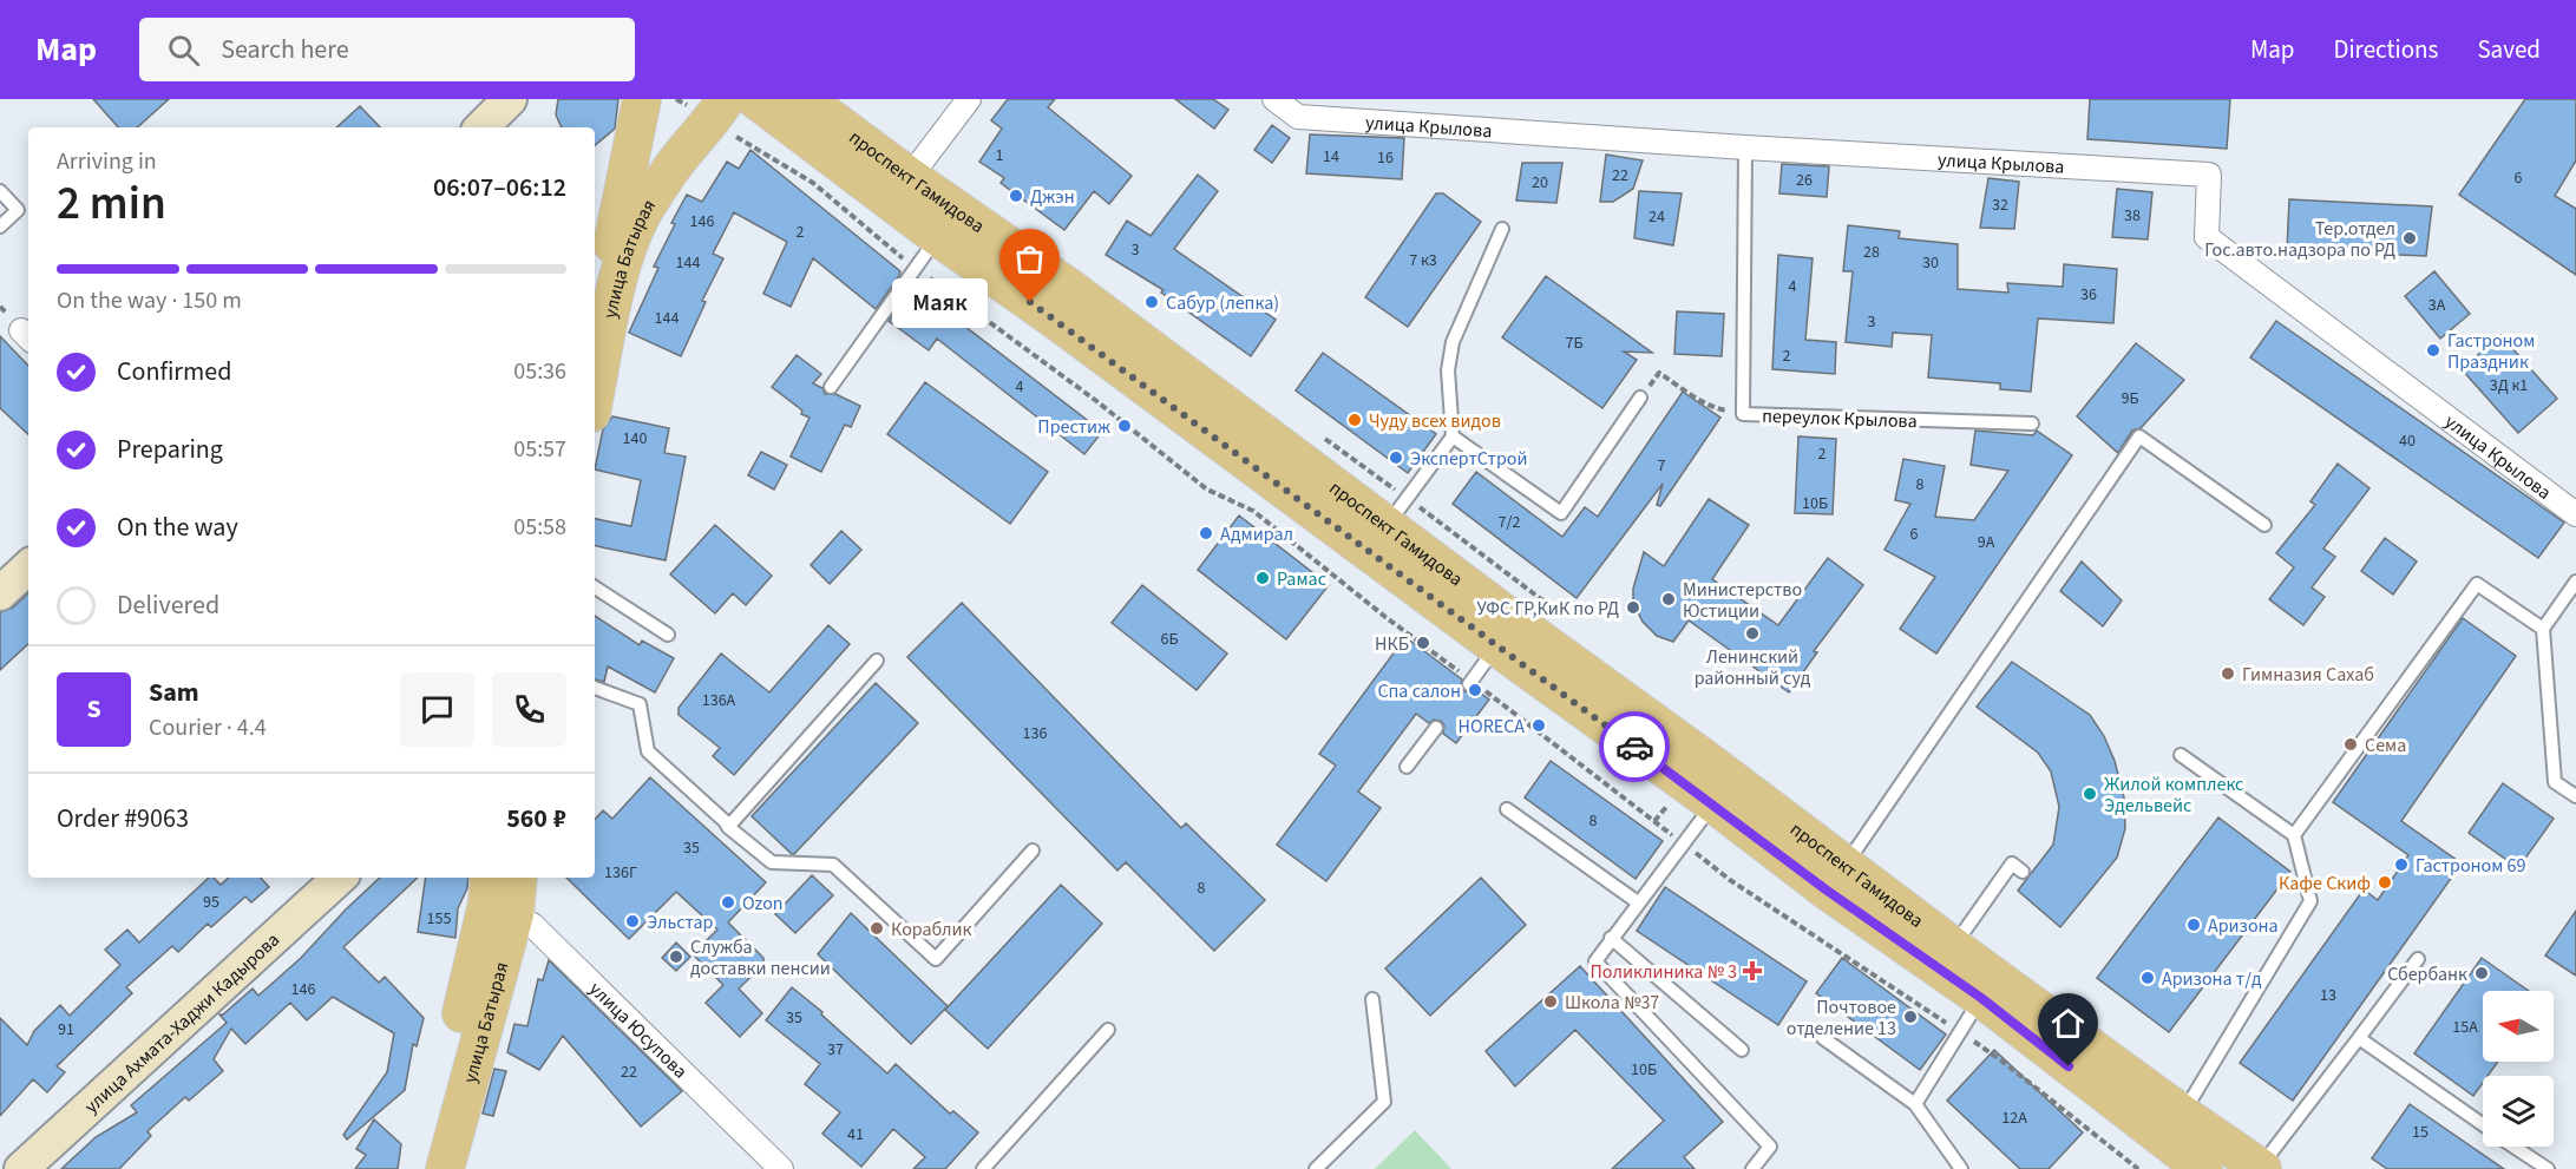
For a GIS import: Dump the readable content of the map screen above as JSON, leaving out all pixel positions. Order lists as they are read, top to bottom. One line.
{"streets":{"main road":["проспект Гамидова","улица Батырая","улица Ахмата-Хаджи Кадырова"],"street":["улица Крылова","улица Юсупова"],"lane":["переулок Крылова"]},"crossings":[["улица Крылова","переулок Крылова"],["улица Батырая","улица Юсупова"]],"places":{"other":["Джэн","Тер.отдел Гос.авто.надзора по РД","Маяк","Сабур (лепка)","Гастроном Праздник","Чуду всех видов","Престиж","ЭкспертСтрой","Адмирал","Рамас","Министерство Юстиции","УФС ГР,КиК по РД","Ленинский районный суд","НКБ","Гимназия Сахаб","Спа салон","HORECA","Сема","Жилой комплекс Эдельвейс","Гастроном 69","Кафе Скиф","Ozon","Эльстар","Аризона","Кораблик","Служба доставки пенсии","Сбербанк","Аризона т/д","Школа №37","Почтовое отделение 13"],"health":["Поликлиника № 3"]},"house_numbers":["1","14","16","22","6","26","20","32","38","24","146","2","3","28","7 к3","144","30","4","36","3А","144","3","7Б","2","3Д к1","4","9Б","140","40","2","7","8","10Б","7/2","6","9А","6Б","136А","136","8","35","136Г","8","95","155","146","13","35","15А","91","37","10Б","22","12А","15","41"],"north":"left","page":{"header":"Map","search":"Search here","nav":["Map","Directions","Saved"],"heading":["2 min","Arriving in","06:07–06:12"],"panel":["Sam","Courier · 4.4","Order #9063","560 ₽"],"bar":"On the way · 150 m","bubble":"Маяк","list":[["Confirmed","05:36"],["Preparing","05:57"],["On the way","05:58"],"Delivered"],"round":"S"}}
